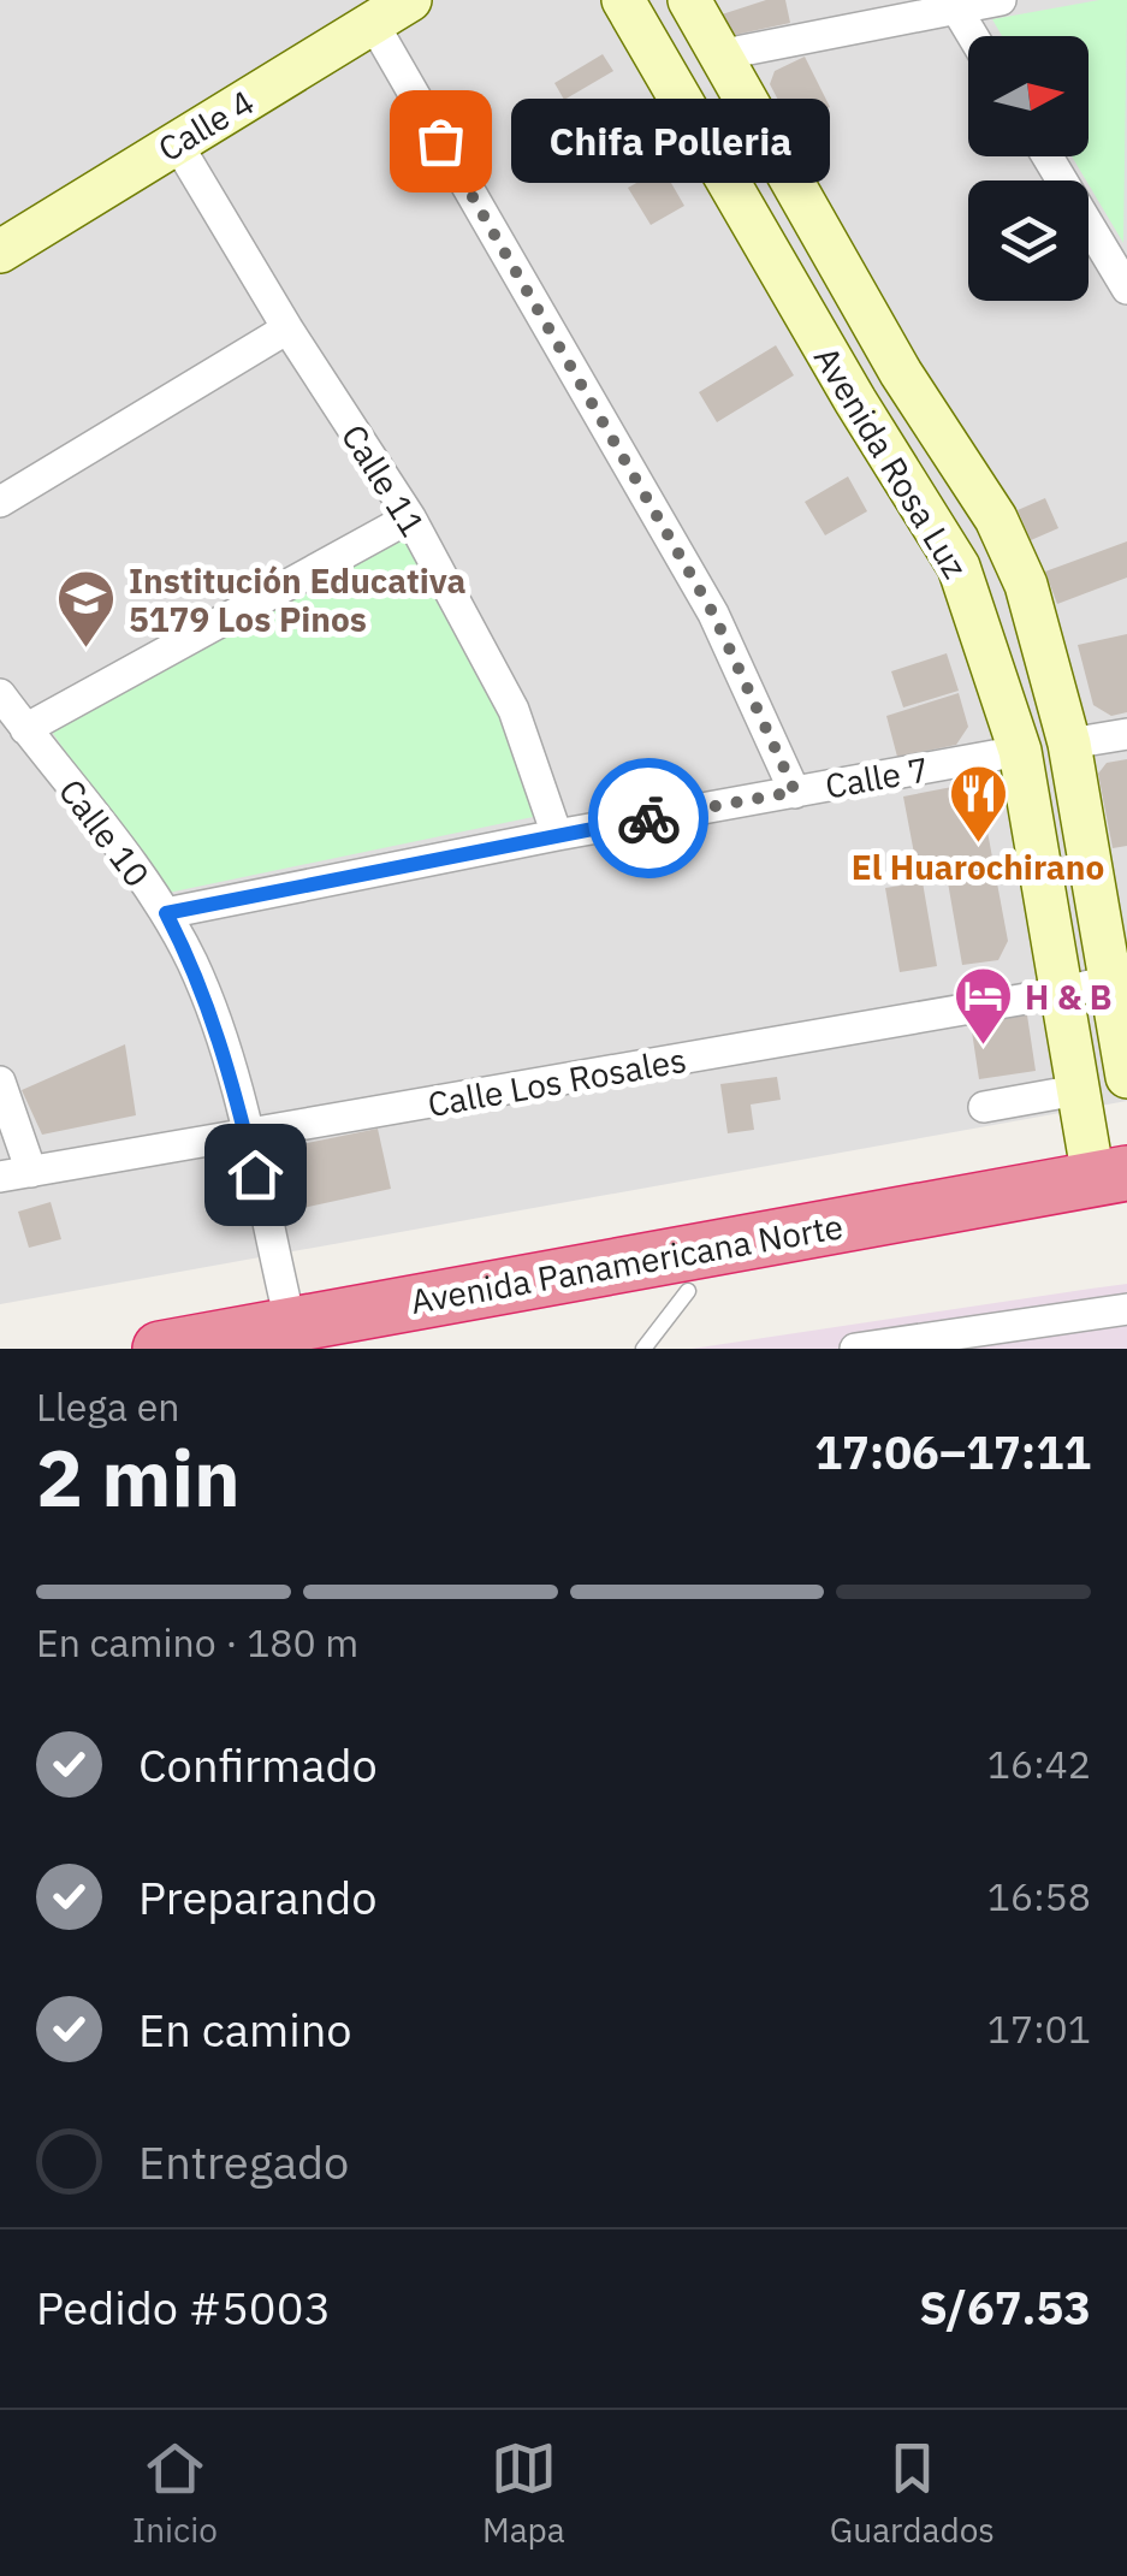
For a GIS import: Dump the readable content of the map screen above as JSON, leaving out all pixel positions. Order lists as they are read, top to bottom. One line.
{"streets":{"highway":["Avenida Panamericana Norte"],"street":["Calle 4","Avenida Rosa Luz","Calle 11","Calle 7","Calle 10","Calle Los Rosales"]},"crossings":[["Calle 4","Calle 11"],["Avenida Rosa Luz","Calle 7"],["Avenida Rosa Luz","Calle Los Rosales"],["Avenida Rosa Luz","Avenida Panamericana Norte"],["Calle 11","Calle 7"],["Calle 7","Calle 10"],["Calle 10","Calle Los Rosales"],["Calle 10","Avenida Panamericana Norte"]],"places":{"other":["Chifa Polleria"],"school or university":["Institución Educativa 5179 Los Pinos"],"restaurant":["El Huarochirano"],"hotel":["H & B"]},"north":"right","page":{"bubble":"Chifa Polleria","heading":["2 min","Llega en","17:06–17:11"],"panel":["Pedido #5003","S/67.53"],"bar":"En camino · 180 m","list":[["Confirmado","16:42"],["Preparando","16:58"],["En camino","17:01"],"Entregado"],"tabs":["Inicio","Mapa","Guardados"]}}
